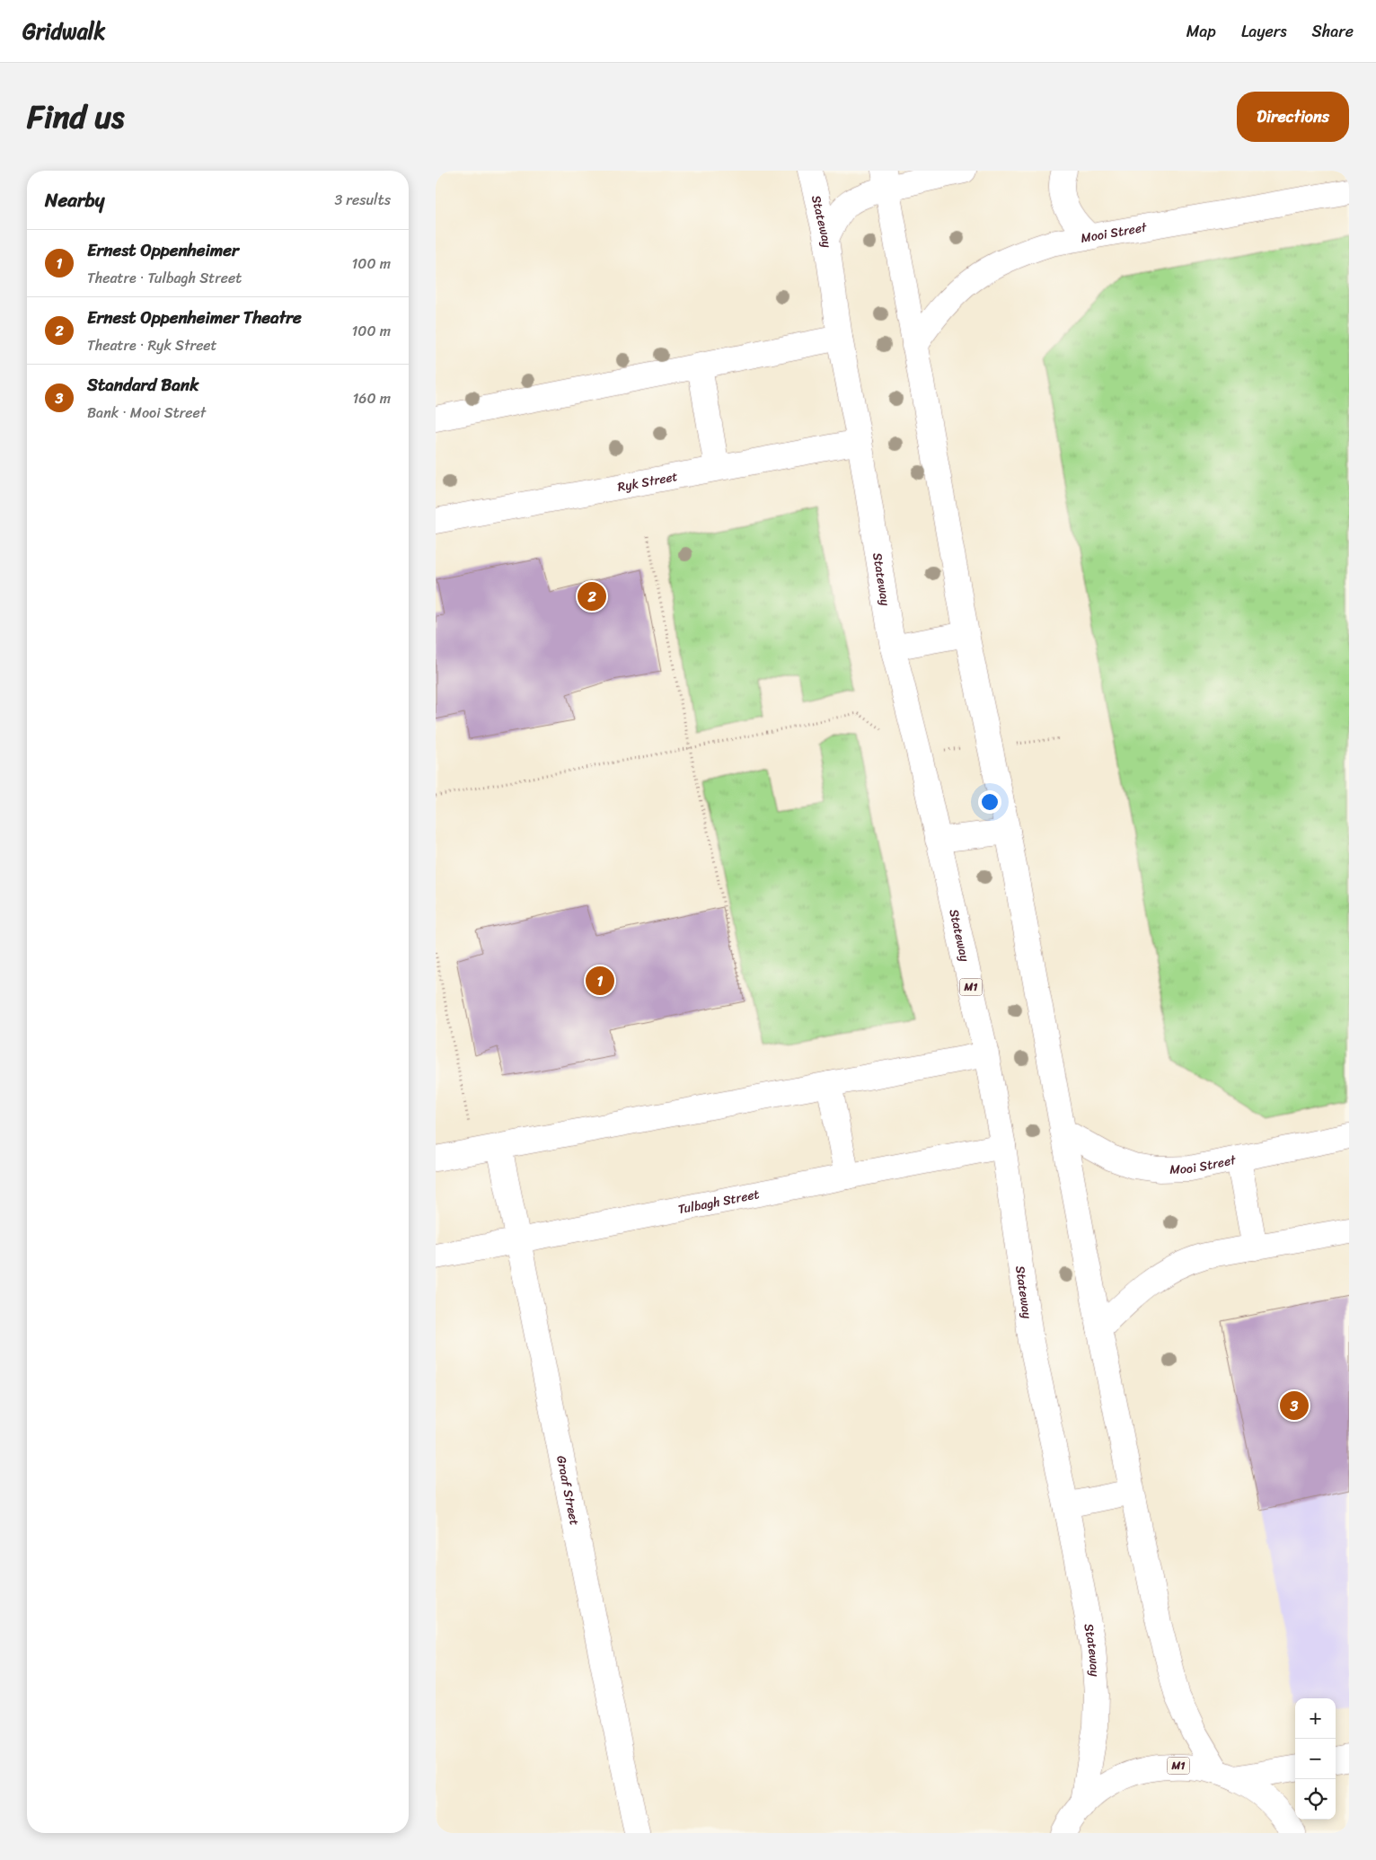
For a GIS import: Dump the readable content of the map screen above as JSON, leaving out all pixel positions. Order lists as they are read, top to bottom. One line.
{"streets":{"main road":["Stateway","Mooi Street","Ryk Street","M1","Tulbagh Street","Graaf Street"]},"crossings":[["Stateway","Ryk Street"],["Stateway","M1"],["Stateway","Tulbagh Street"],["Mooi Street","M1"],["Tulbagh Street","Graaf Street"]],"page":{"header":"Gridwalk","nav":["Map","Layers","Share"],"title":"Find us","buttons":"Directions","heading":["Nearby","3 results"],"list":[{"mark":"1","name":"Ernest Oppenheimer","note":"Theatre · Tulbagh Street","value":"100 m"},{"mark":"2","name":"Ernest Oppenheimer Theatre","note":"Theatre · Ryk Street","value":"100 m"},{"mark":"3","name":"Standard Bank","note":"Bank · Mooi Street","value":"160 m"}],"pins":["2","1","3"],"map_buttons":["+","−"]}}
